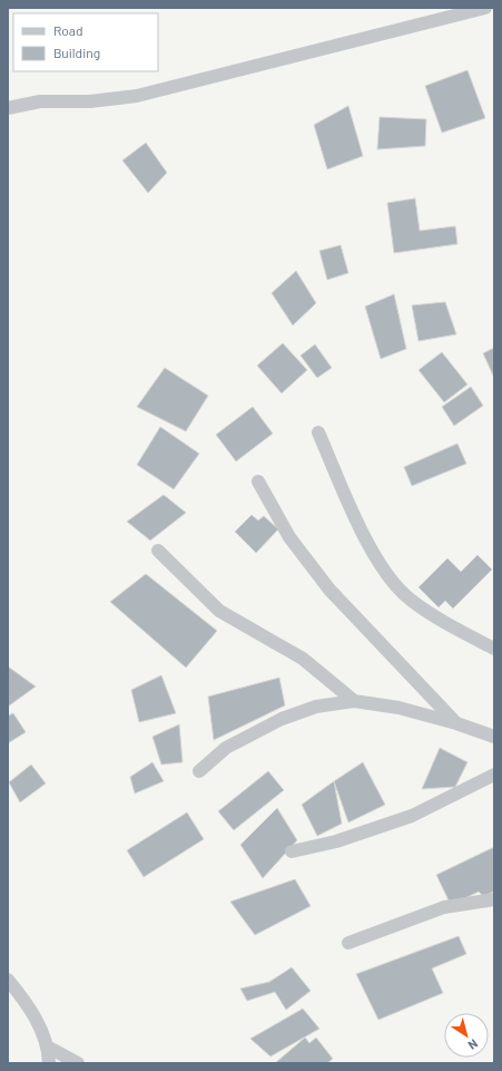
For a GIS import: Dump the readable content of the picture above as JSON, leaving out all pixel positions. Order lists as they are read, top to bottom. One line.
{"legend":["Road","Building"],"north":"bottom right"}
